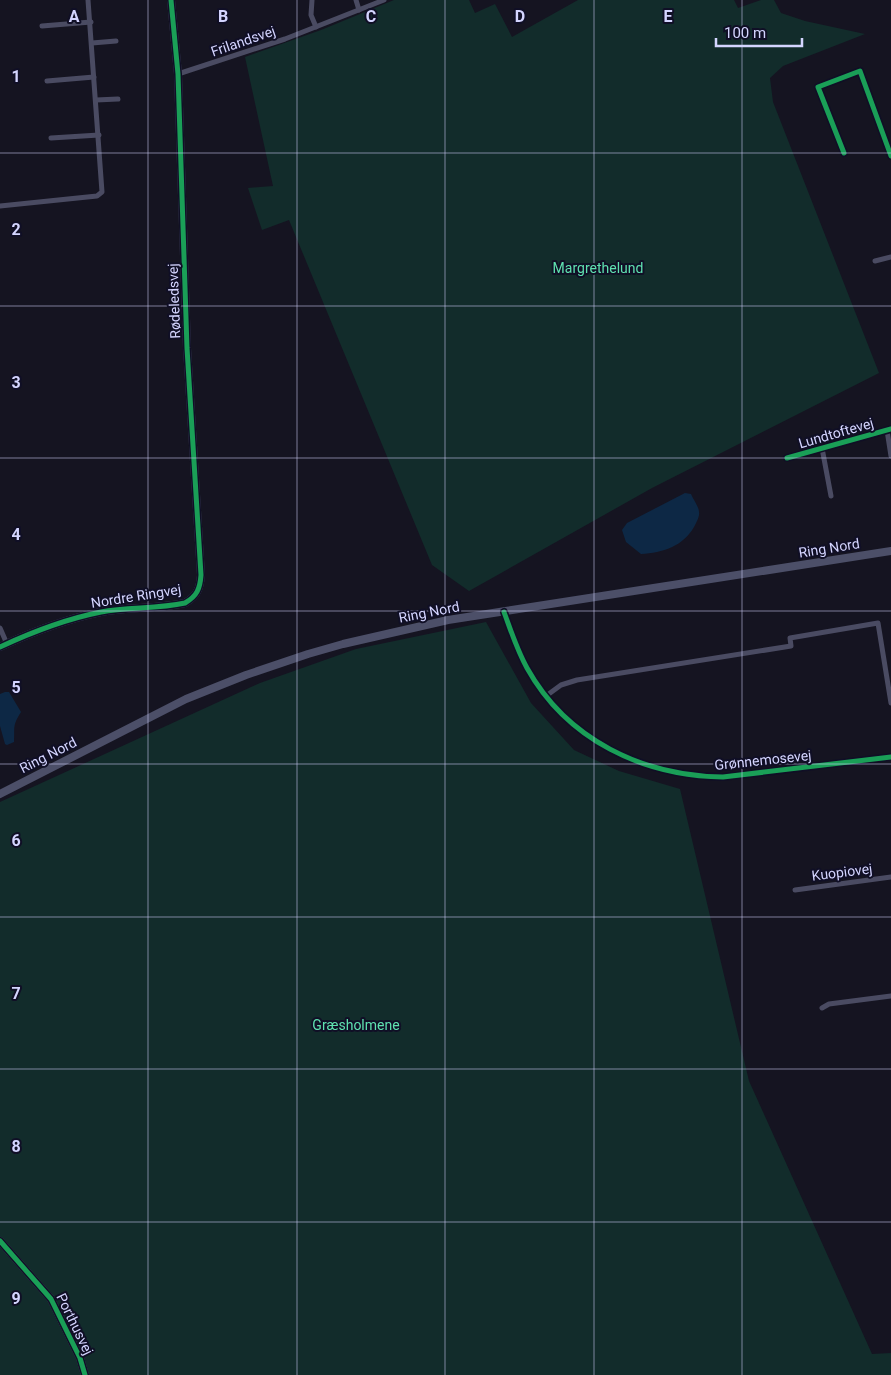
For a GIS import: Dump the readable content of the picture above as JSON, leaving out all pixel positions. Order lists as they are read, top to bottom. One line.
{"streets":{"street":["Frilandsvej","Rødeledsvej","Lundtoftevej","Ring Nord","Nordre Ringvej","Grønnemosevej","Kuopiovej","Porthusvej"]},"crossings":[["Frilandsvej","Rødeledsvej"],["Rødeledsvej","Nordre Ringvej"],["Ring Nord","Grønnemosevej"]],"parks":["Margrethelund","Græsholmene"],"scale_bar":"100 m","grid":{"columns":["A","B","C","D","E"],"rows":["1","2","3","4","5","6","7","8","9"]}}
